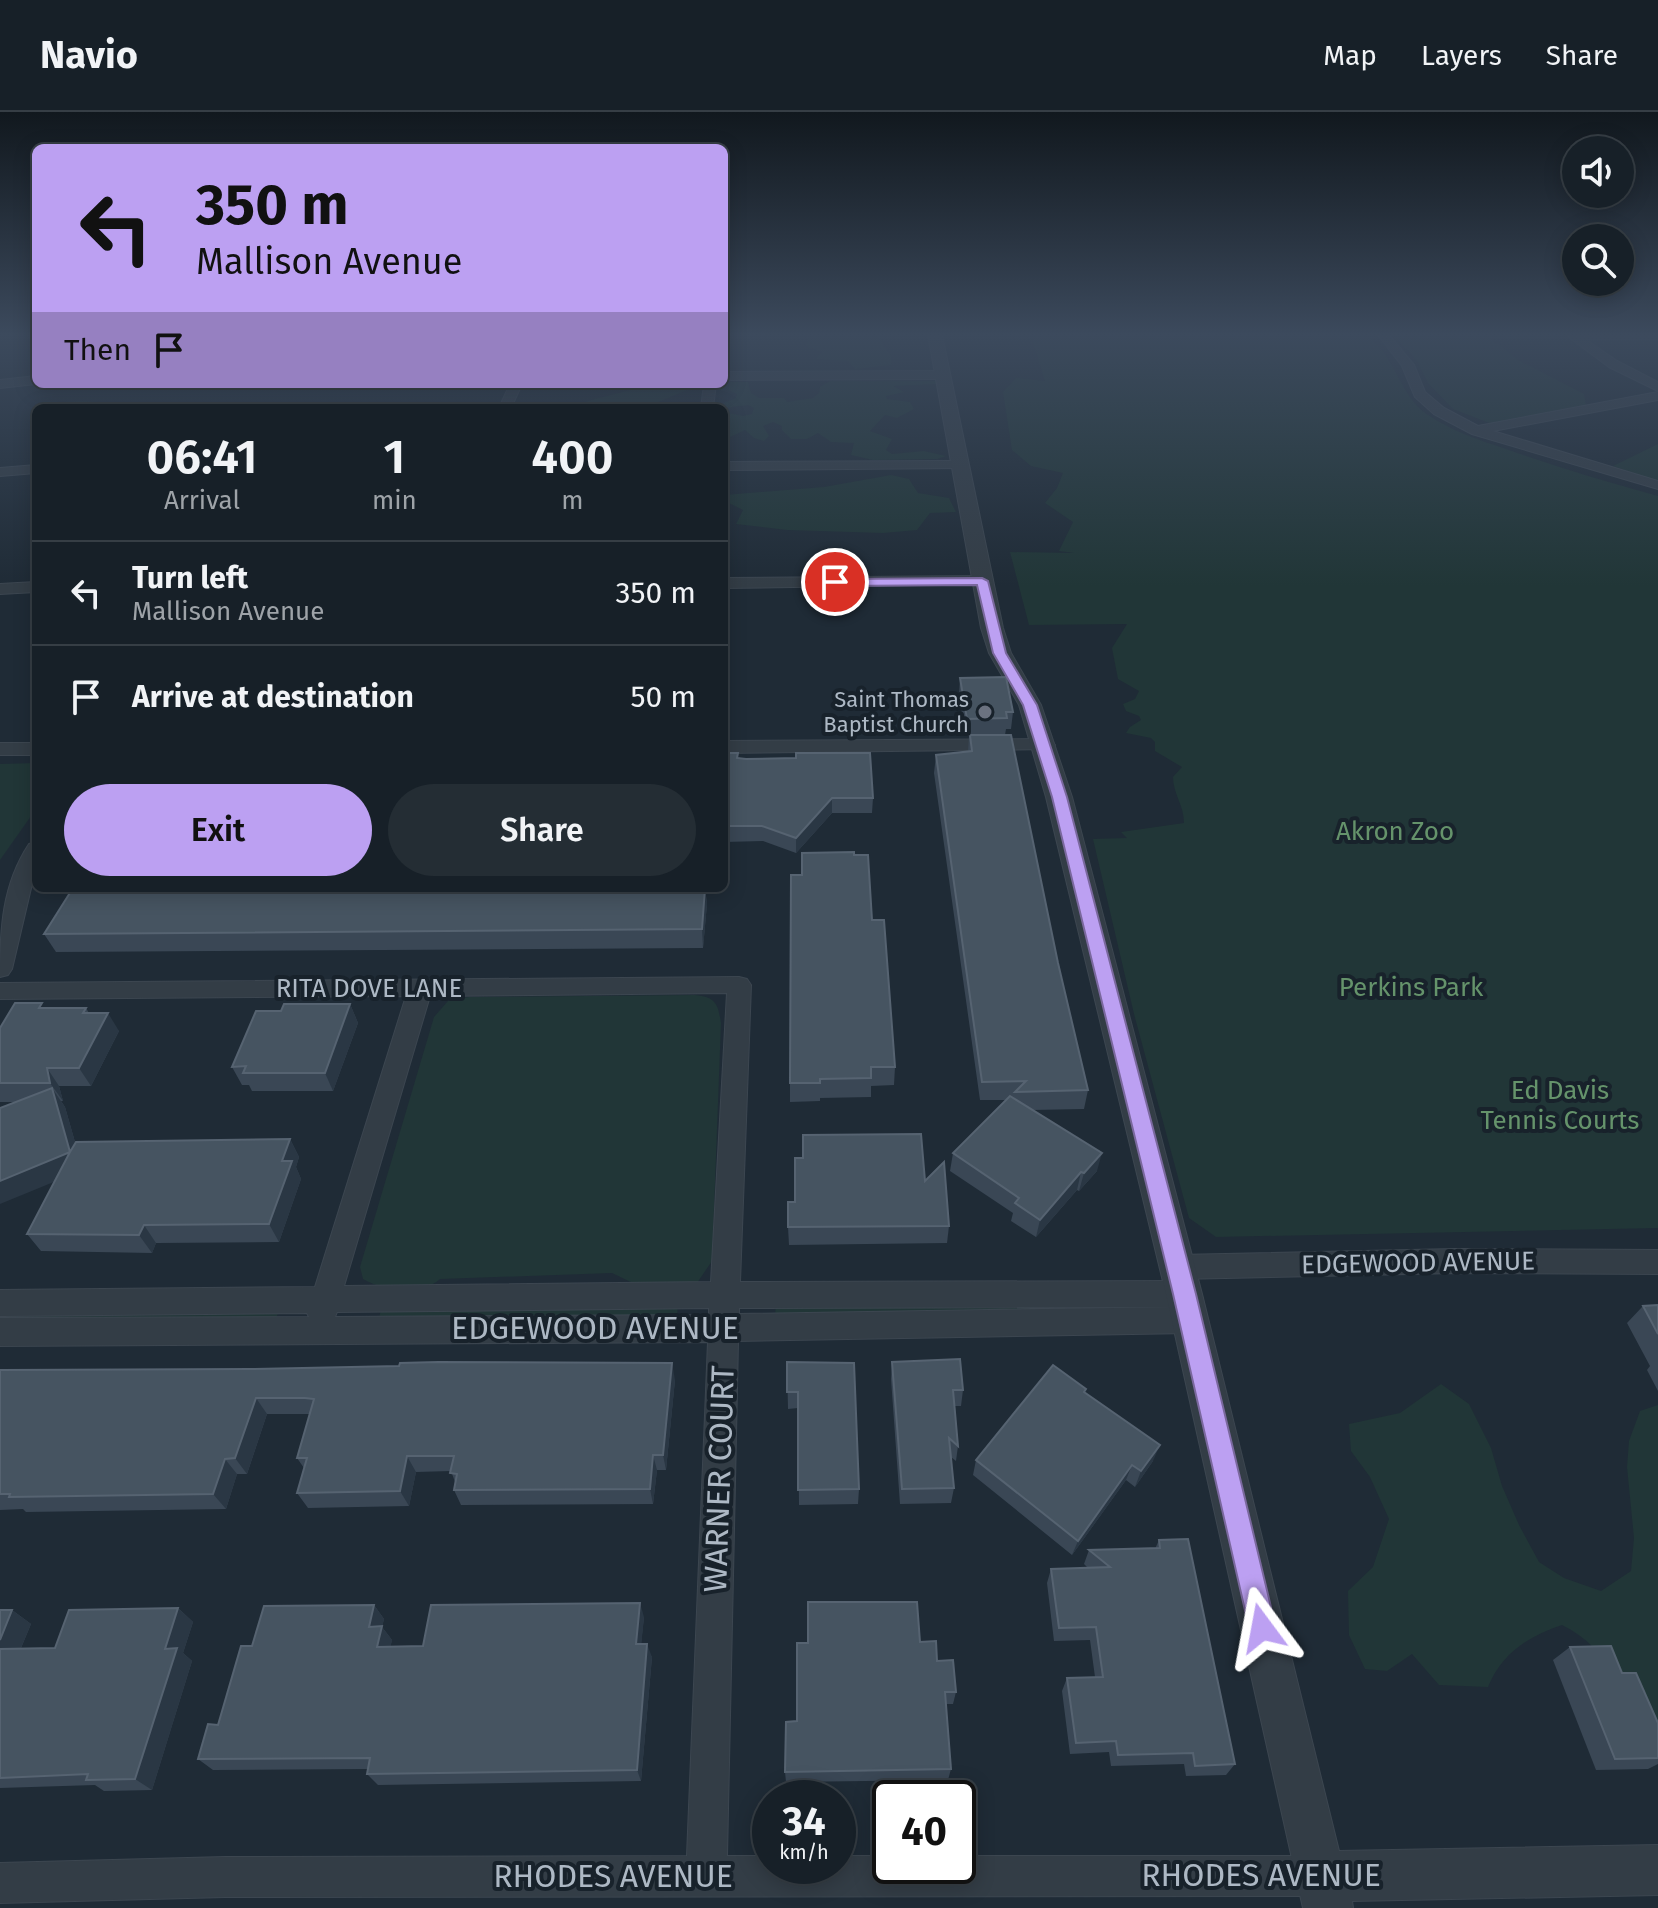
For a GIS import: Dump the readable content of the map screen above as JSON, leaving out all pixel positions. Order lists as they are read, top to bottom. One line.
{"streets":{"street":["RITA DOVE LANE","EDGEWOOD AVENUE","WARNER COURT","RHODES AVENUE"]},"crossings":[["RITA DOVE LANE","WARNER COURT"],["EDGEWOOD AVENUE","WARNER COURT"],["WARNER COURT","RHODES AVENUE"]],"parks":["Akron Zoo","Perkins Park","Ed Davis Tennis Courts"],"places":["Saint Thomas Baptist Church"],"page":{"header":"Navio","nav":["Map","Layers","Share"],"turn":["350 m","Mallison Avenue"],"then":"Then","eta":["06:41","Arrival","1","min","400","m"],"list":[{"name":"Turn left","note":"Mallison Avenue","value":"350 m"},{"name":"Arrive at destination","value":"50 m"}],"buttons":["Exit","Share"],"speed":"34 km/h","limit":"40"}}
